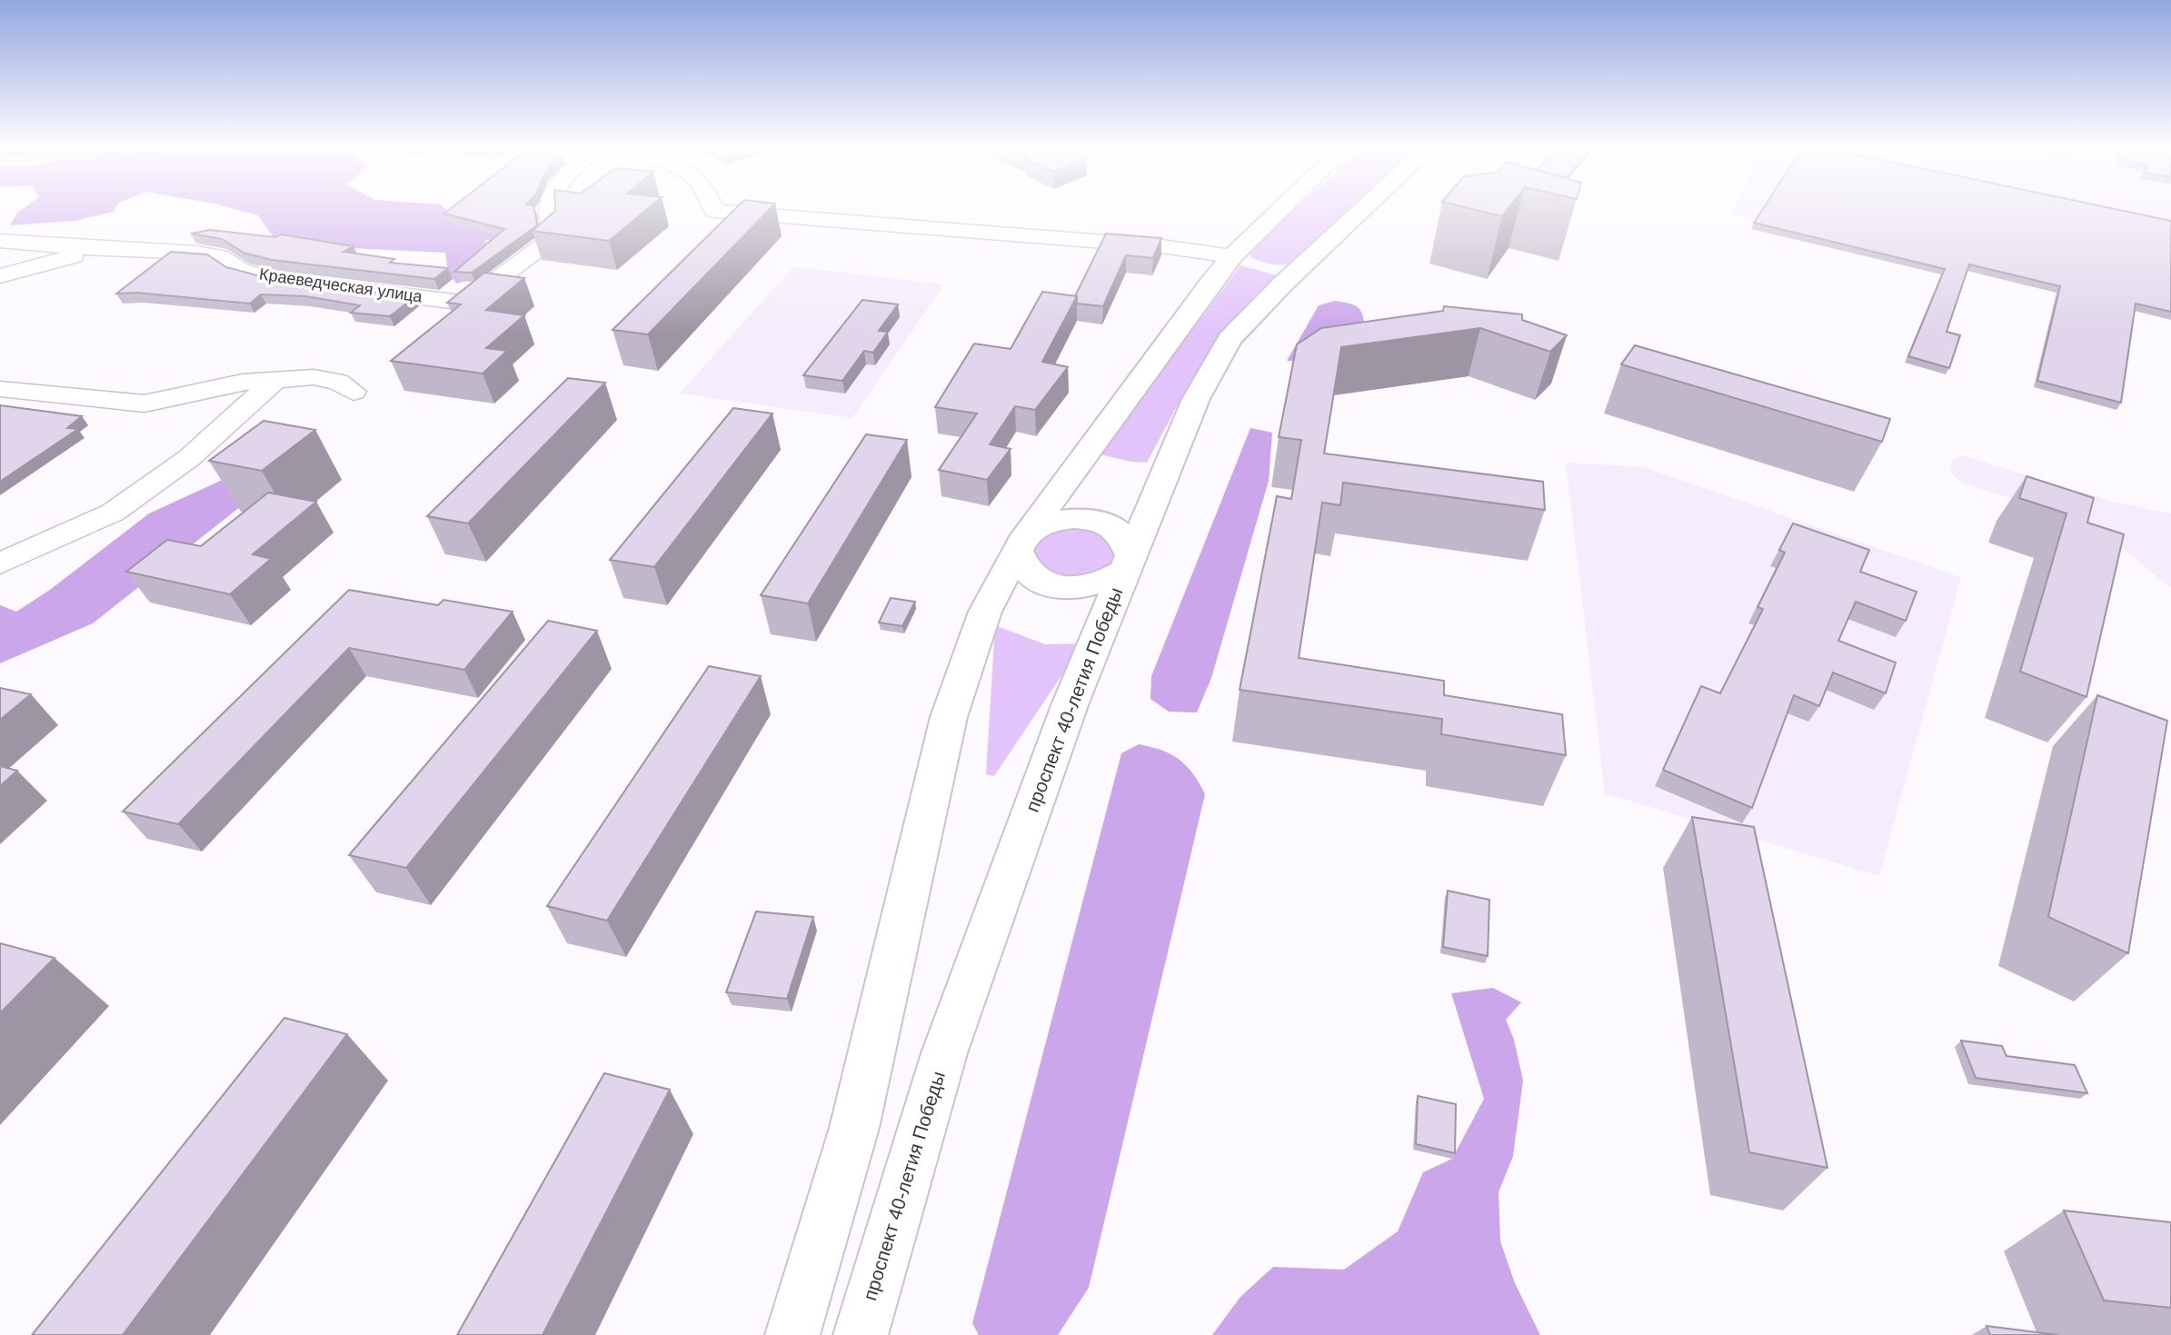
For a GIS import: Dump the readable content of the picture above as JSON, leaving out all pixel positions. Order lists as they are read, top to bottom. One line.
{"streets":{"main road":["проспект 40-летия Победы"],"street":["Краеведческая улица"]}}
